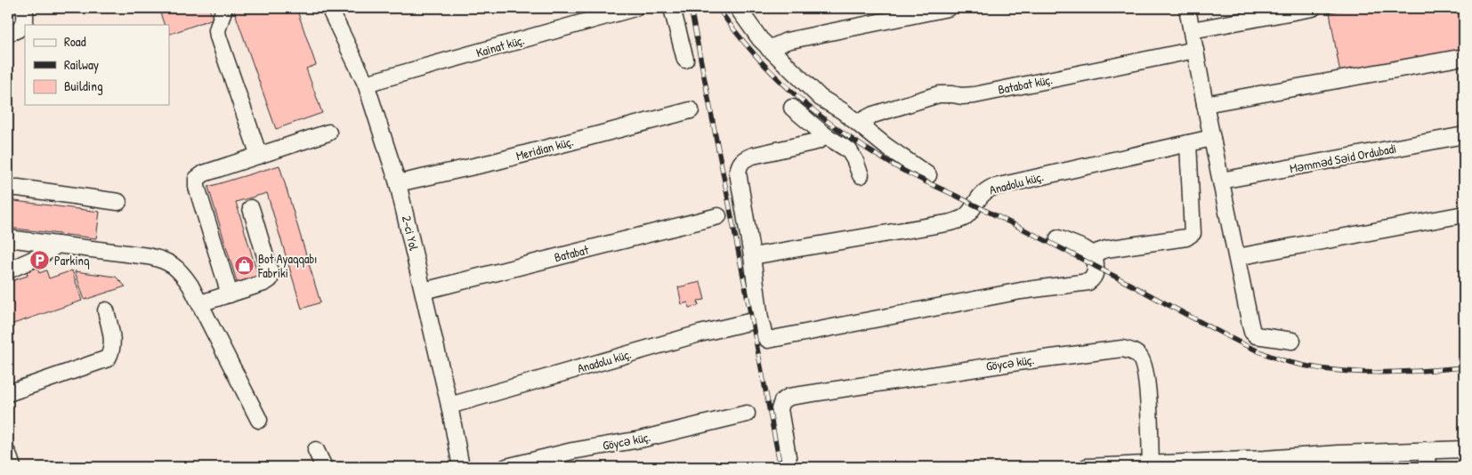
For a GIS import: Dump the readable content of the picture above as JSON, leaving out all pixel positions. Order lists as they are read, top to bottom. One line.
{"streets":{"street":["Kainat küç.","Batabat küç.","Meridian küç.","Məmməd Səid Ordubadi","Anadolu küç.","2-ci Yol","Batabat","Göycə küç."]},"crossings":[["Kainat küç.","2-ci Yol"],["Meridian küç.","2-ci Yol"],["Anadolu küç.","2-ci Yol"],["2-ci Yol","Batabat"]],"places":{"parking":["Parkinq"],"shop":["Bot Ayaqqabı Fabriki"]},"legend":["Road","Railway","Building"]}
